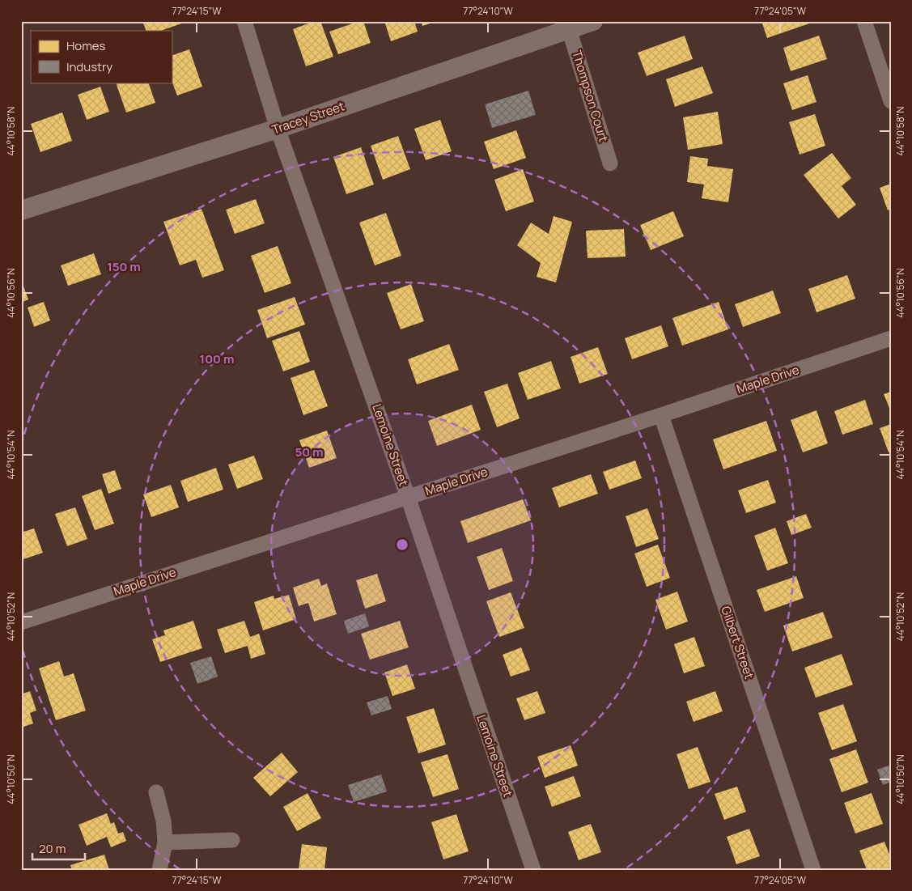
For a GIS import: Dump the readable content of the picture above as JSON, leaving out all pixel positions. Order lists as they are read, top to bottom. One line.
{"streets":{"street":["Thompson Court","Tracey Street","Maple Drive","Lemoine Street","Gilbert Street"]},"crossings":[["Thompson Court","Tracey Street"],["Tracey Street","Lemoine Street"],["Maple Drive","Lemoine Street"],["Maple Drive","Gilbert Street"]],"legend":["Homes","Industry"],"scale_bar":"20 m","coordinates":["77°24'15\"W","77°24'10\"W","77°24'05\"W","44°10'58\"N","44°10'56\"N","44°10'54\"N","44°10'52\"N","44°10'50\"N"],"rings":["150 m","100 m","50 m"]}
